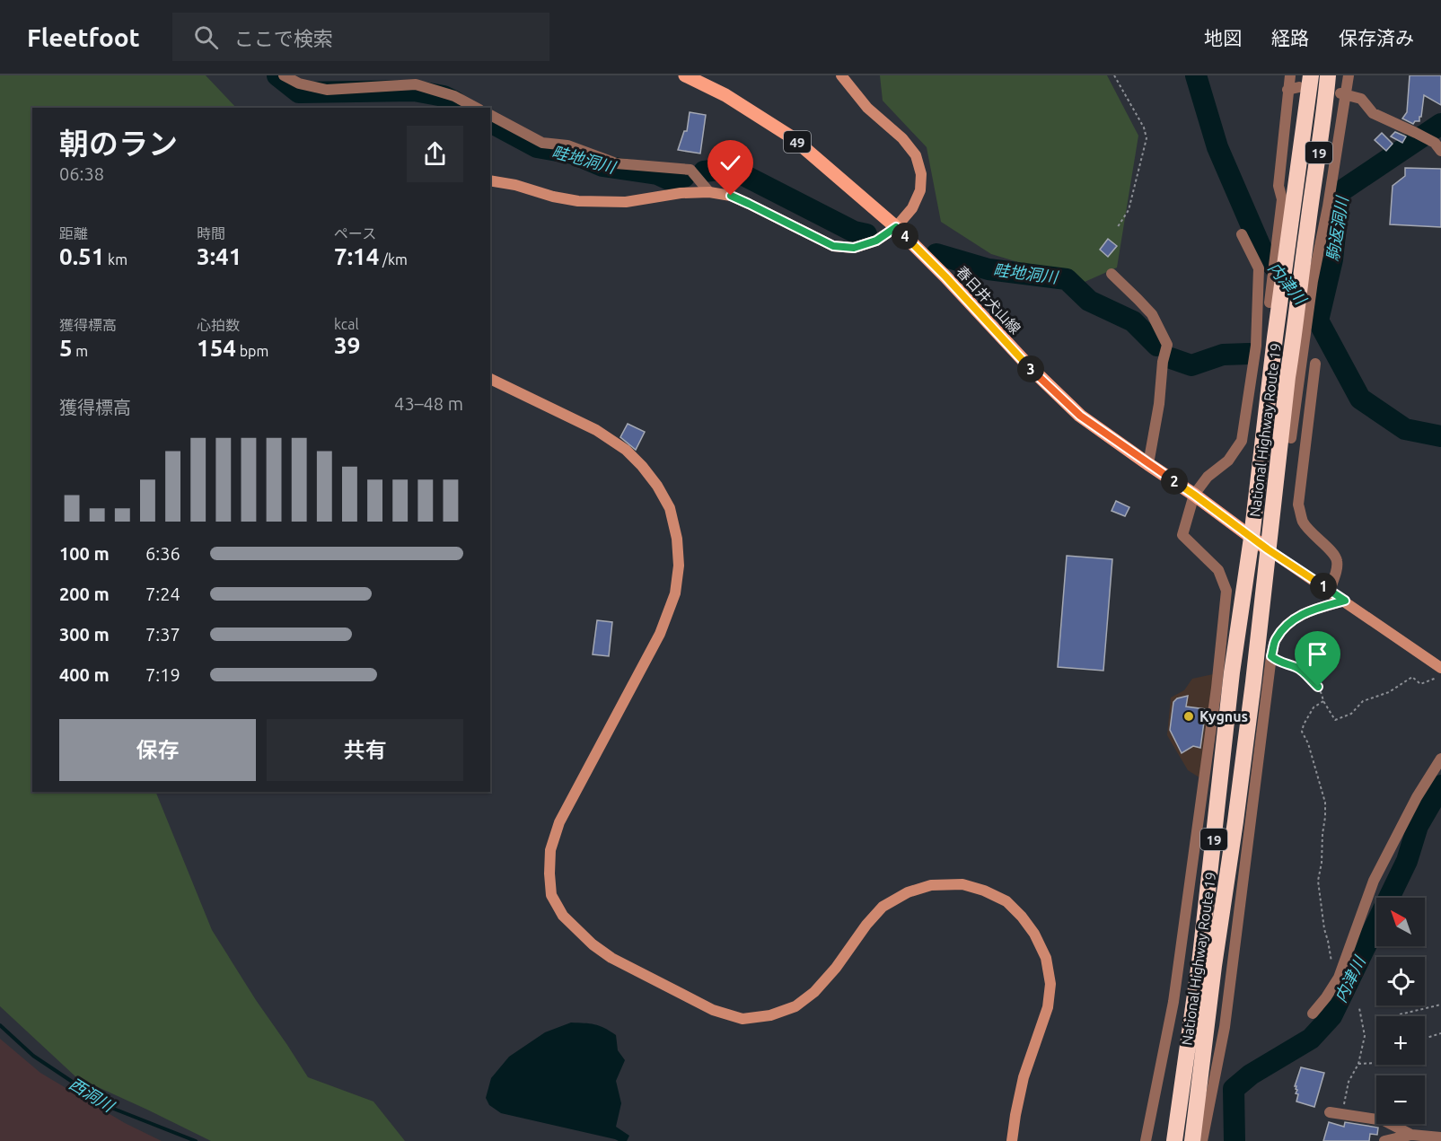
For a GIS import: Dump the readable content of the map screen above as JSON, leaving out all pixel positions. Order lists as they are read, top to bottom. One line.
{"streets":{"highway":["19","National Highway Route 19"],"main road":["49","春日井犬山線"]},"crossings":[["春日井犬山線","National Highway Route 19"]],"water":["畦地洞川","駒返洞川","内津川","西洞川"],"places":["Kygnus"],"north":"top left","page":{"header":"Fleetfoot","search":"ここで検索","nav":["地図","経路","保存済み"],"heading":["朝のラン","06:38"],"stats":[["距離","0.51 km"],["時間","3:41"],["ペース","7:14 /km"],["獲得標高","5 m"],["心拍数","154 bpm"],["kcal","39"]],"pins":["4","3","2","1"],"chart":["獲得標高","43–48 m"],"list":[{"name":"100 m","note":"6:36"},{"name":"200 m","note":"7:24"},{"name":"300 m","note":"7:37"},{"name":"400 m","note":"7:19"}],"buttons":["保存","共有"],"map_buttons":["+","−"]}}
